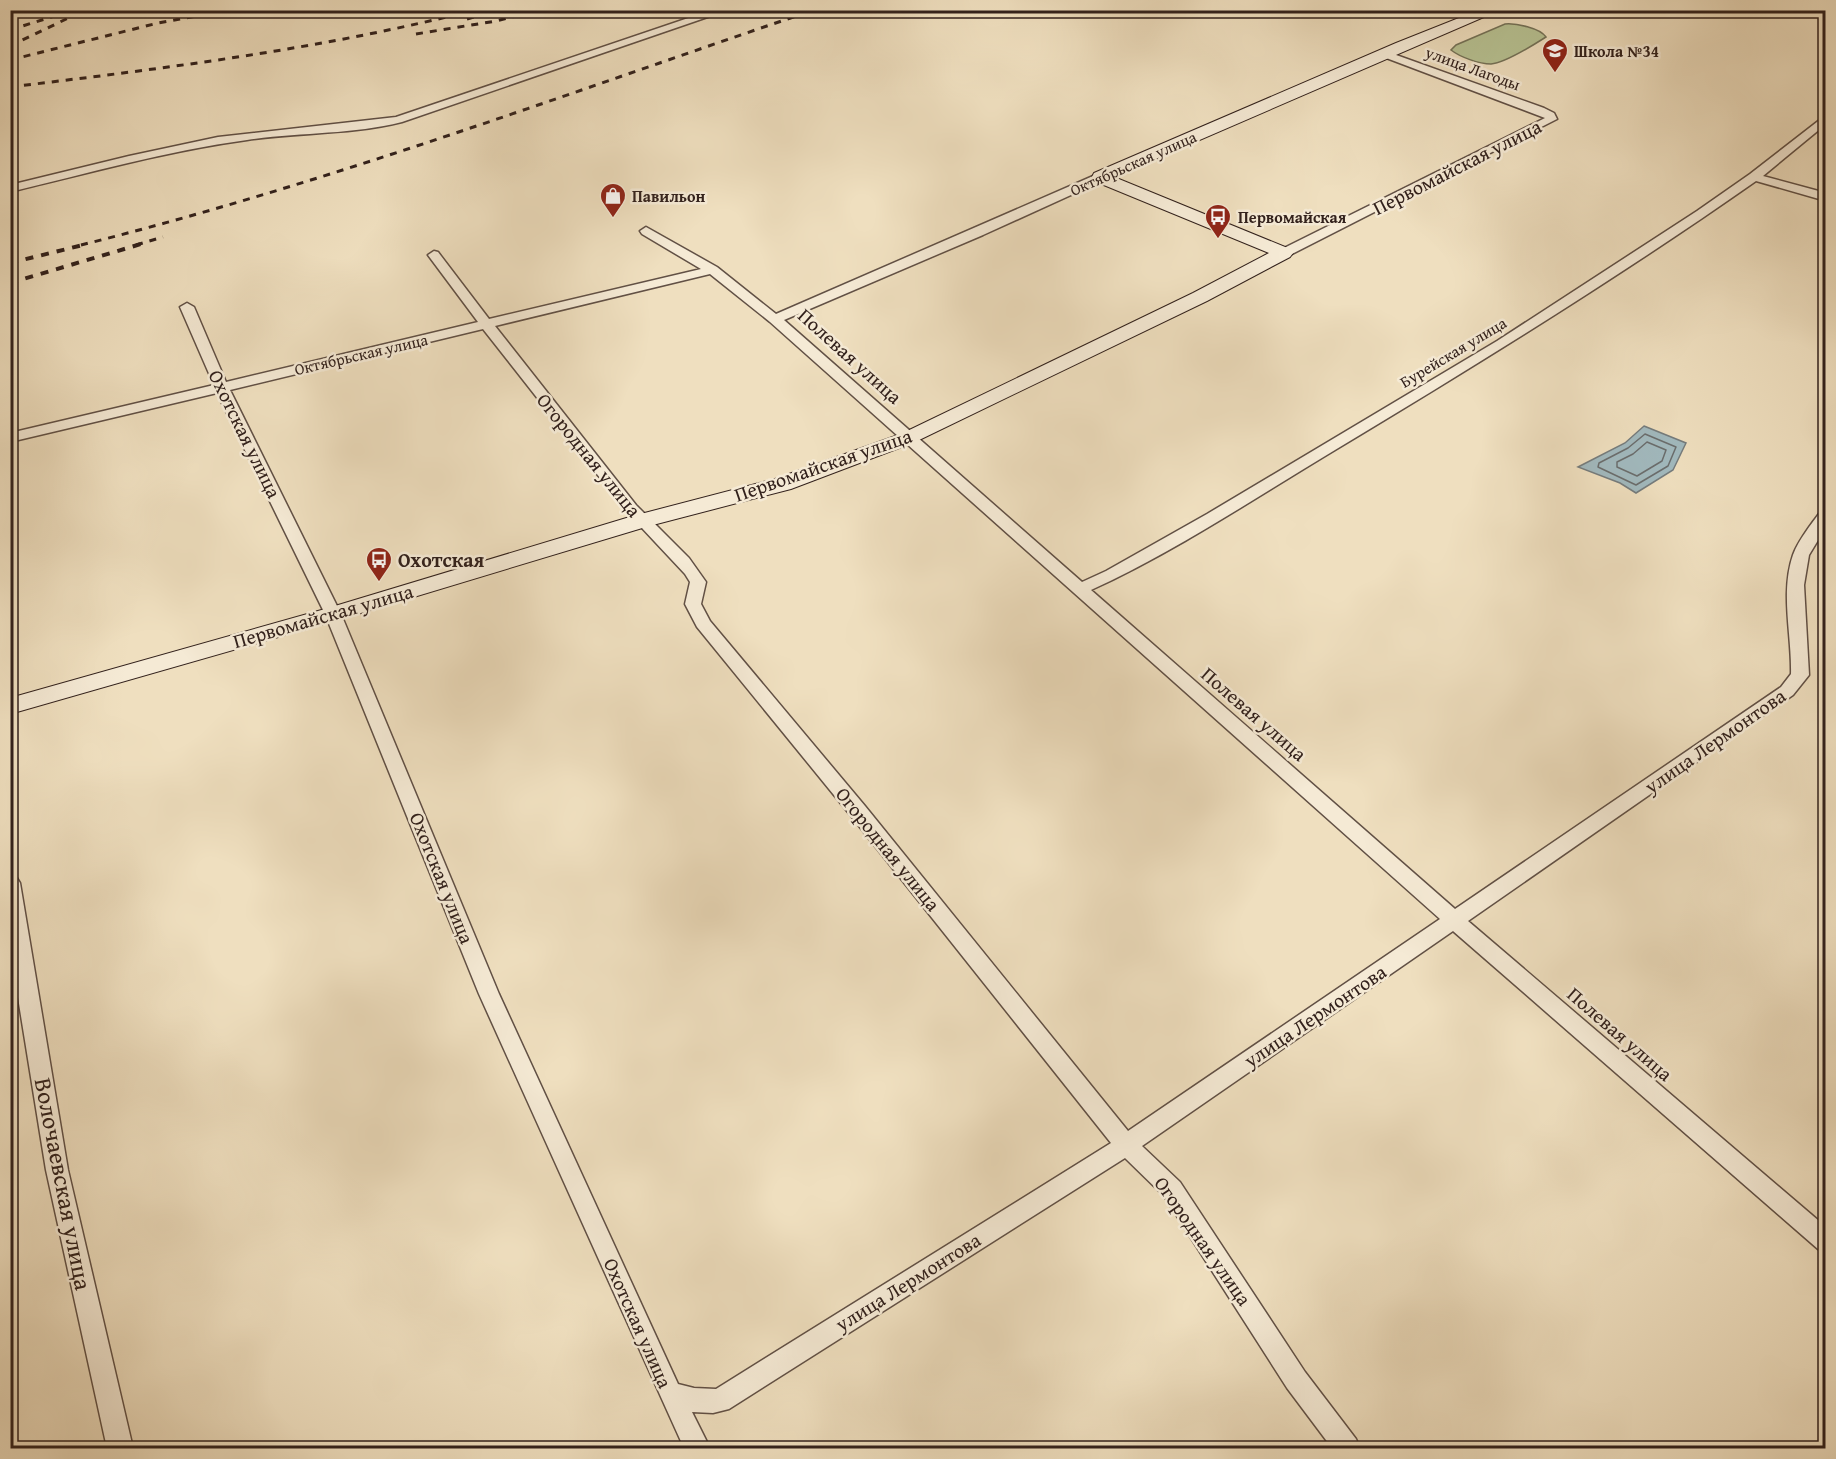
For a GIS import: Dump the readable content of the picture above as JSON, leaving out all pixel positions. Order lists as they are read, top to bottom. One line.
{"streets":{"main road":["Октябрьская улица","Первомайская улица"],"street":["улица Лагоды","Бурейская улица","Полевая улица","Охотская улица","Огородная улица","улица Лермонтова","Волочаевская улица"]},"crossings":[["улица Лагоды","Октябрьская улица"],["улица Лагоды","Первомайская улица"],["Октябрьская улица","Полевая улица"],["Октябрьская улица","Охотская улица"],["Октябрьская улица","Огородная улица"],["Первомайская улица","Полевая улица"],["Первомайская улица","Охотская улица"],["Первомайская улица","Огородная улица"],["Бурейская улица","Полевая улица"],["Полевая улица","улица Лермонтова"],["Охотская улица","улица Лермонтова"],["Огородная улица","улица Лермонтова"]],"places":{"school or university":["Школа №34"],"shop":["Павильон"],"bus stop":["Первомайская","Охотская"]}}
